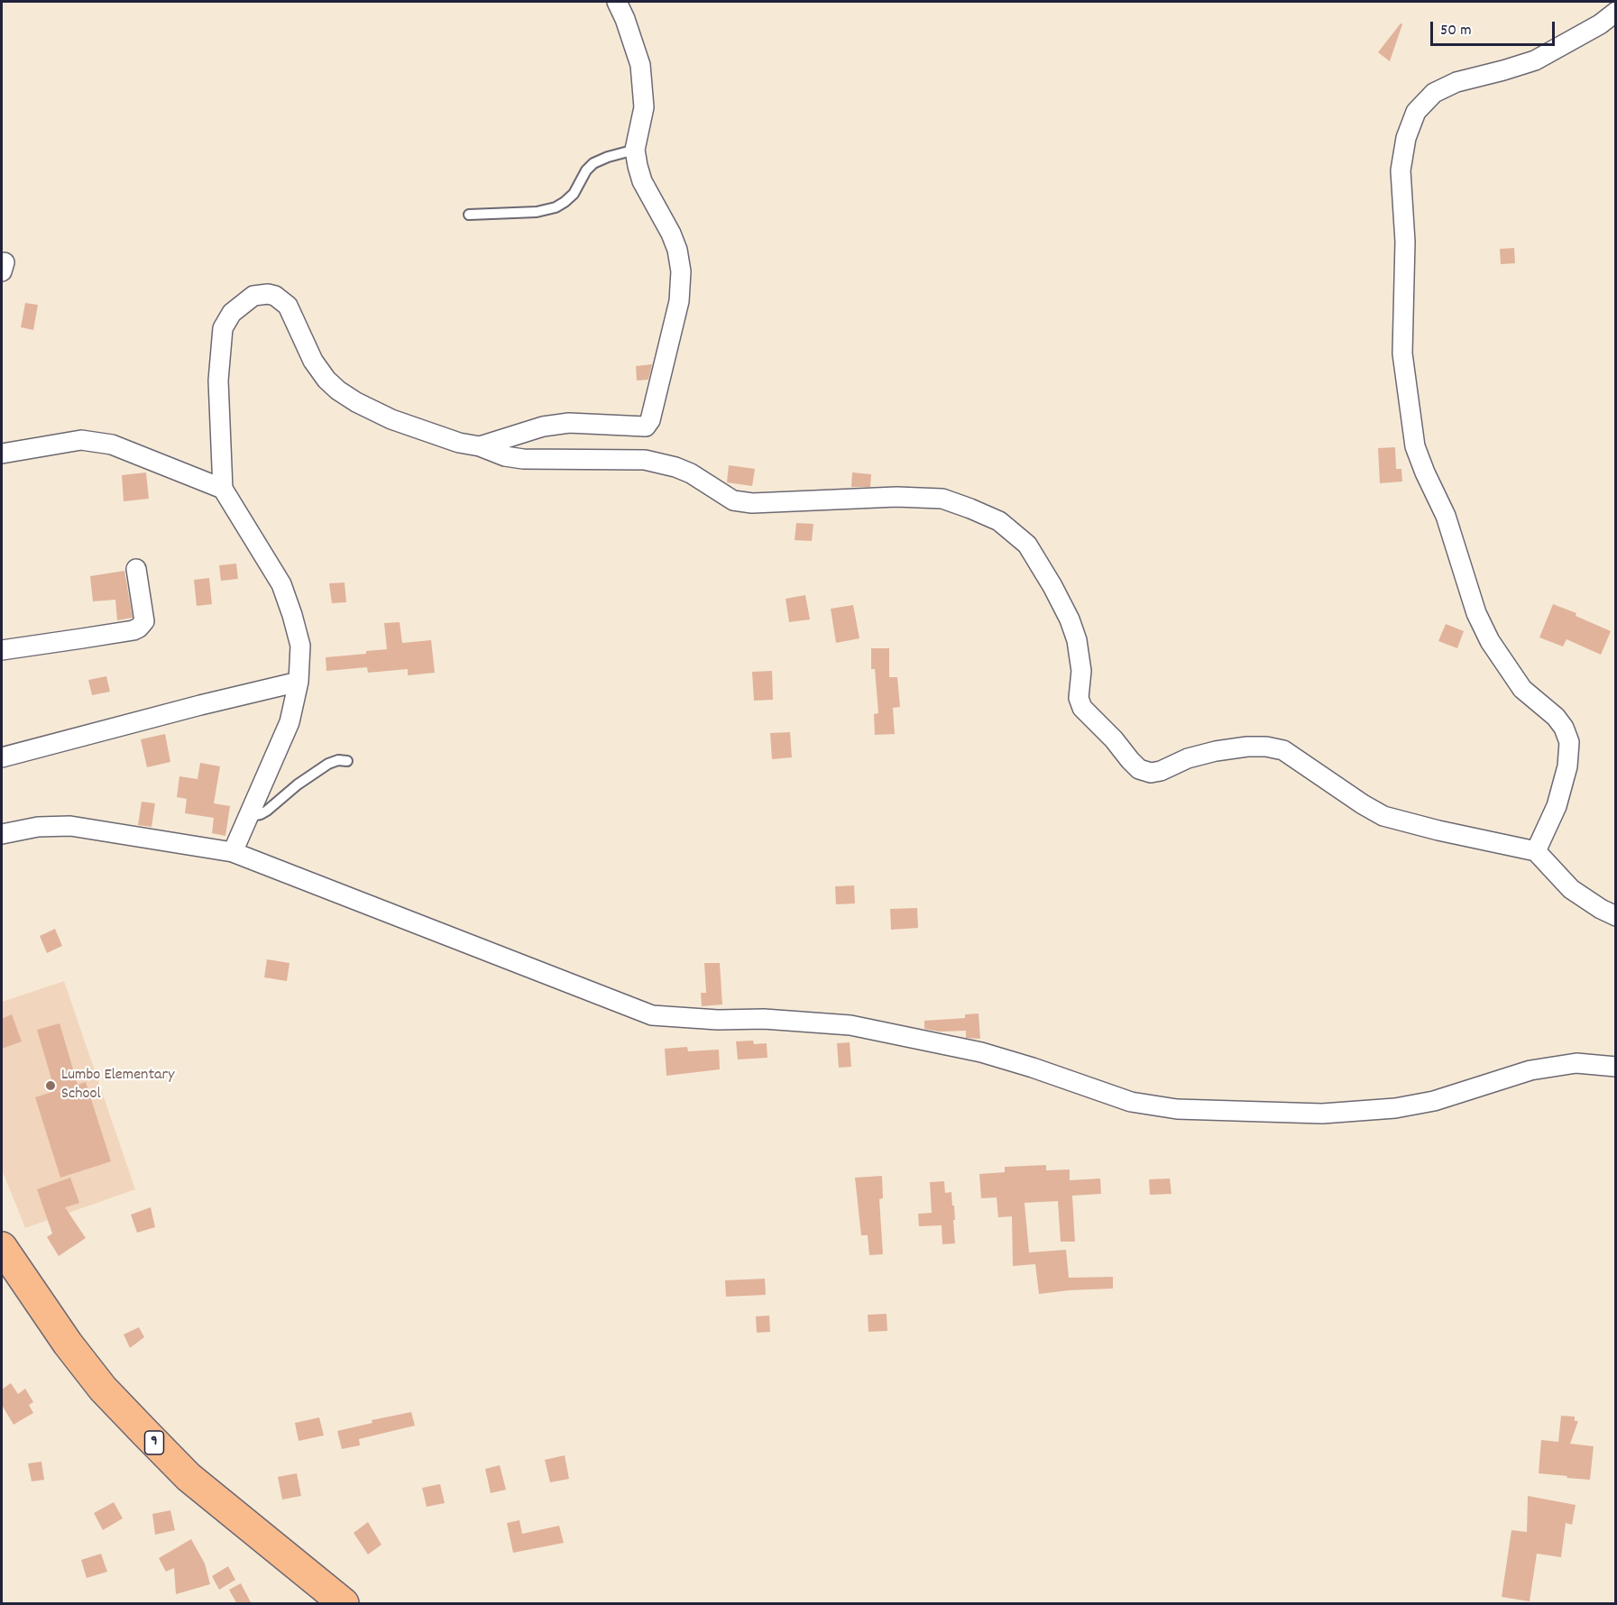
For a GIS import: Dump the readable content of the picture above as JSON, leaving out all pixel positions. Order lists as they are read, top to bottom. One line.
{"streets":{"highway":["9"]},"places":["Lumbo Elementary School"],"scale_bar":"50 m"}
